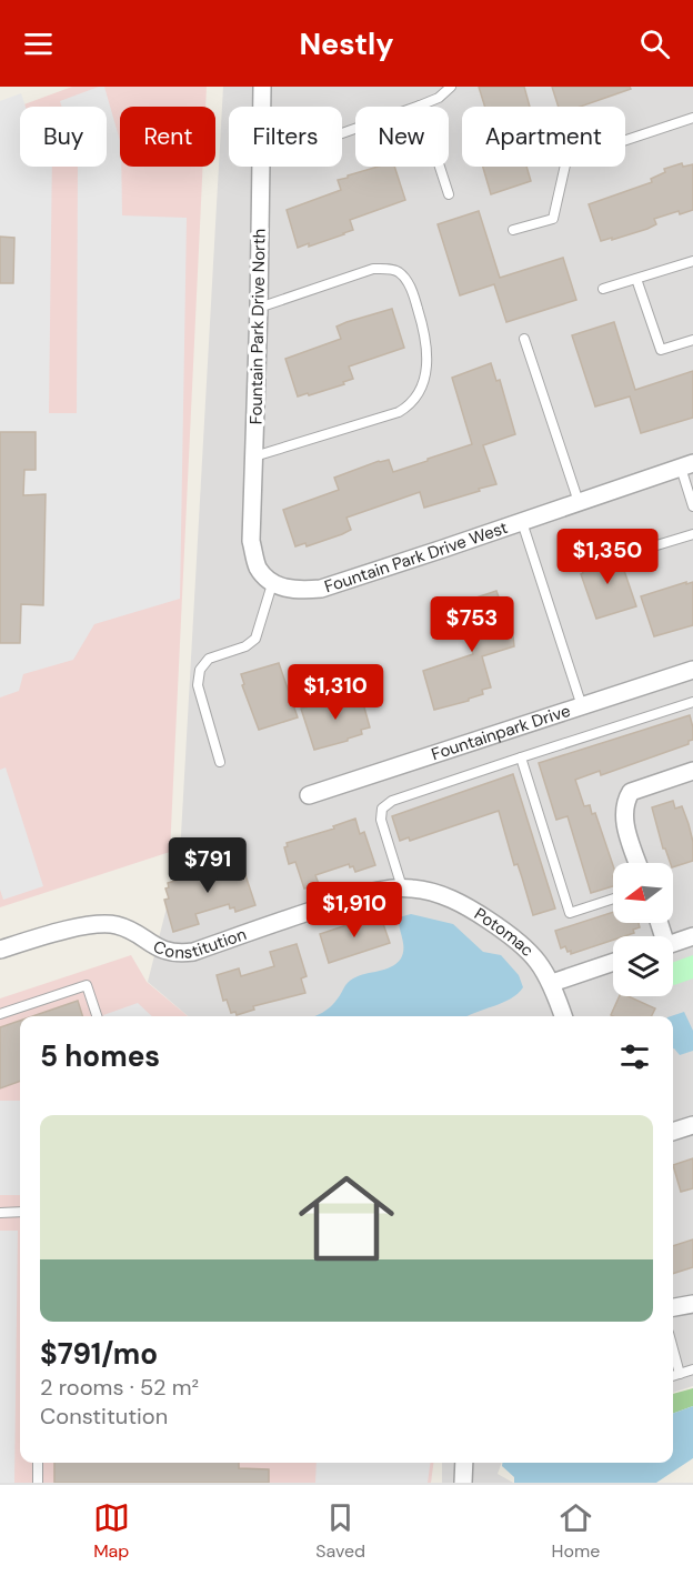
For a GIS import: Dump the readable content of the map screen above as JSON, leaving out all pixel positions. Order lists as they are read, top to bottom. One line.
{"streets":{"street":["Fountain Park Drive North","Fountain Park Drive West","Fountainpark Drive","Potomac","Constitution"]},"crossings":[["Fountain Park Drive North","Fountain Park Drive West"],["Potomac","Constitution"]],"north":"left","page":{"header":"Nestly","chip":["Buy","Rent","Filters","New","Apartment"],"price":["$1,350","$753","$1,310","$791","$1,910"],"heading":"5 homes","list":[{"name":"$791/mo","note":"2 rooms · 52 m² · Constitution"}],"tabs":["Map","Saved","Home"]}}
